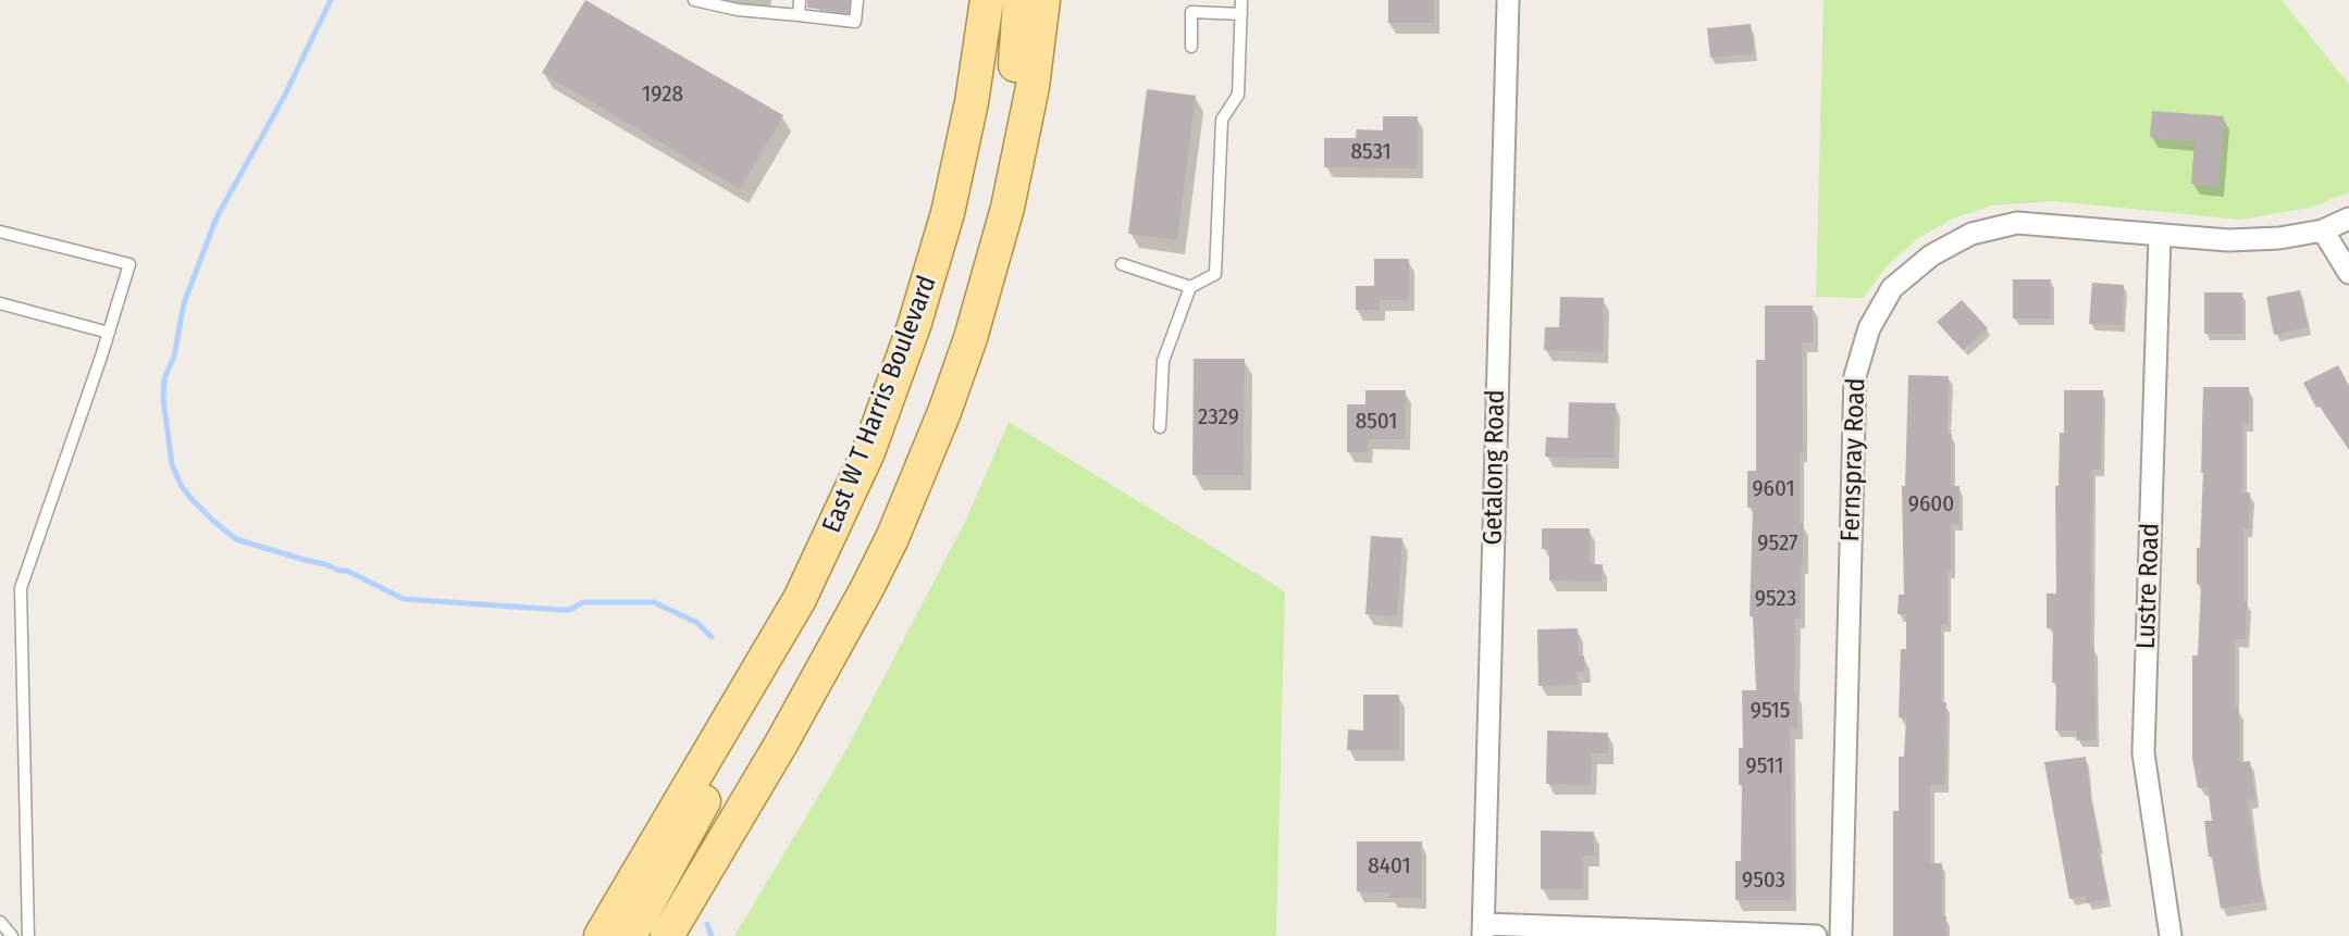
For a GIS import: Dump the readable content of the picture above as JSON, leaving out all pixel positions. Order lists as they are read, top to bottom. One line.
{"streets":{"main road":["East W T Harris Boulevard"],"street":["Fernspray Road","Getalong Road","Lustre Road"]},"crossings":[["Fernspray Road","Lustre Road"]],"house_numbers":["1928","8531","2329","8501","9601","9600","9527","9523","9515","9511","8401","9503"]}
